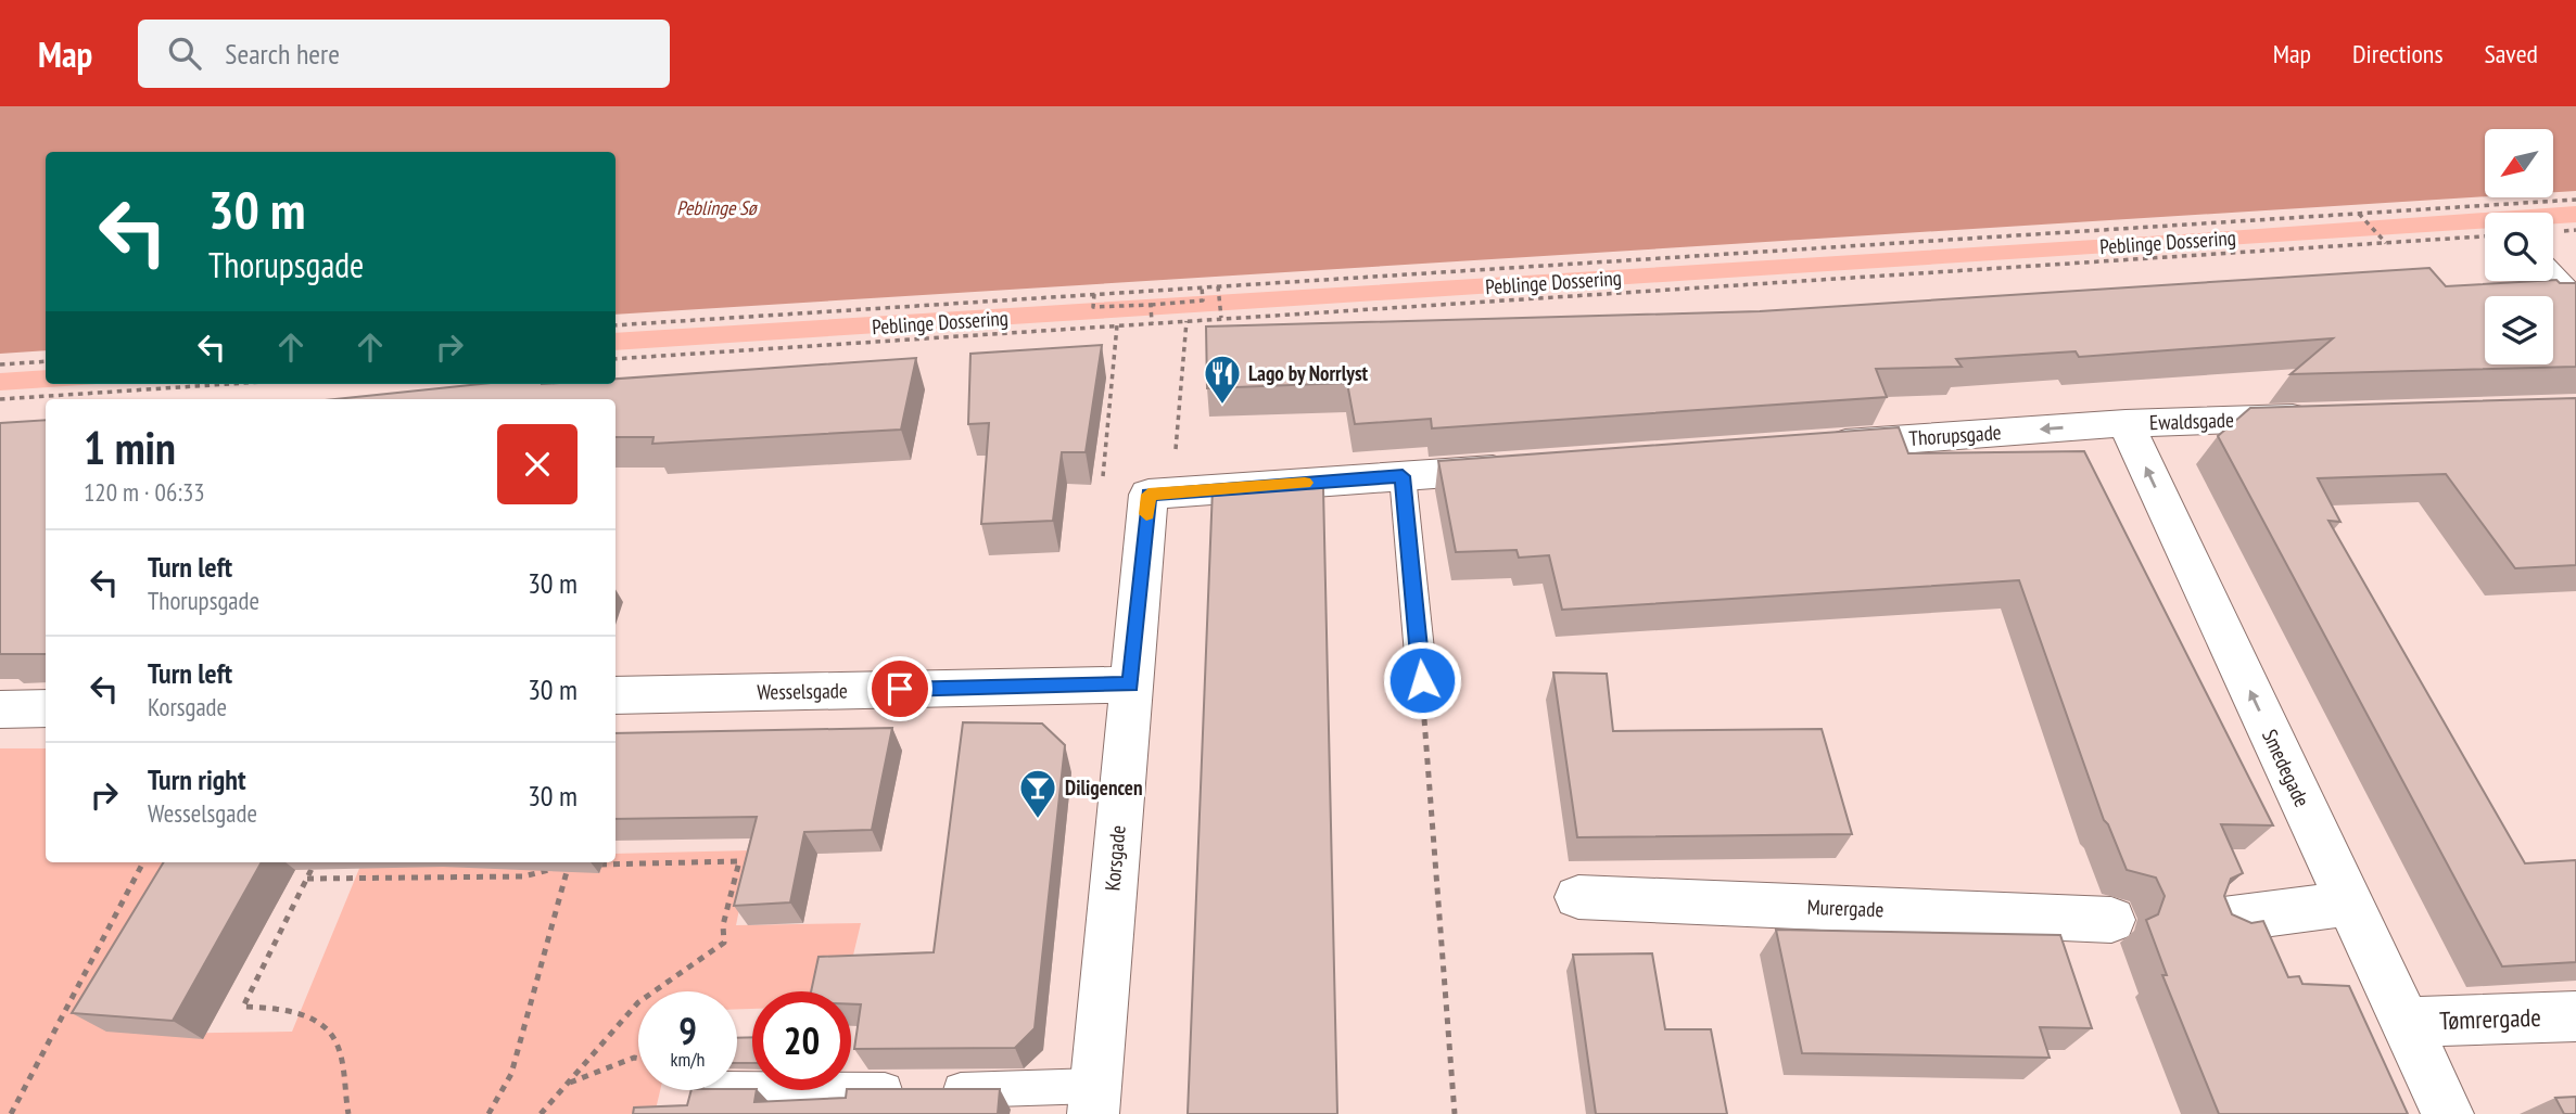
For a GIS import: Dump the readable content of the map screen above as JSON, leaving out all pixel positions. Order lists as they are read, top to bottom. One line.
{"streets":{"street":["Ewaldsgade","Thorupsgade","Wesselsgade","Smedegade","Korsgade","Murergade","Tømrergade"],"path":["Peblinge Dossering"]},"crossings":[["Ewaldsgade","Thorupsgade"],["Ewaldsgade","Smedegade"],["Thorupsgade","Smedegade"],["Wesselsgade","Korsgade"],["Smedegade","Tømrergade"]],"one_way":["Thorupsgade","Smedegade"],"water":["Peblinge Sø"],"places":{"restaurant":["Lago by Norrlyst"],"bar":["Diligencen"]},"north":"bottom left","page":{"header":"Map","search":"Search here","nav":["Map","Directions","Saved"],"turn":["30 m","Thorupsgade"],"heading":["1 min","120 m · 06:33"],"list":[{"name":"Turn left","note":"Thorupsgade","value":"30 m"},{"name":"Turn left","note":"Korsgade","value":"30 m"},{"name":"Turn right","note":"Wesselsgade","value":"30 m"}],"speed":"9 km/h","limit":"20"}}
